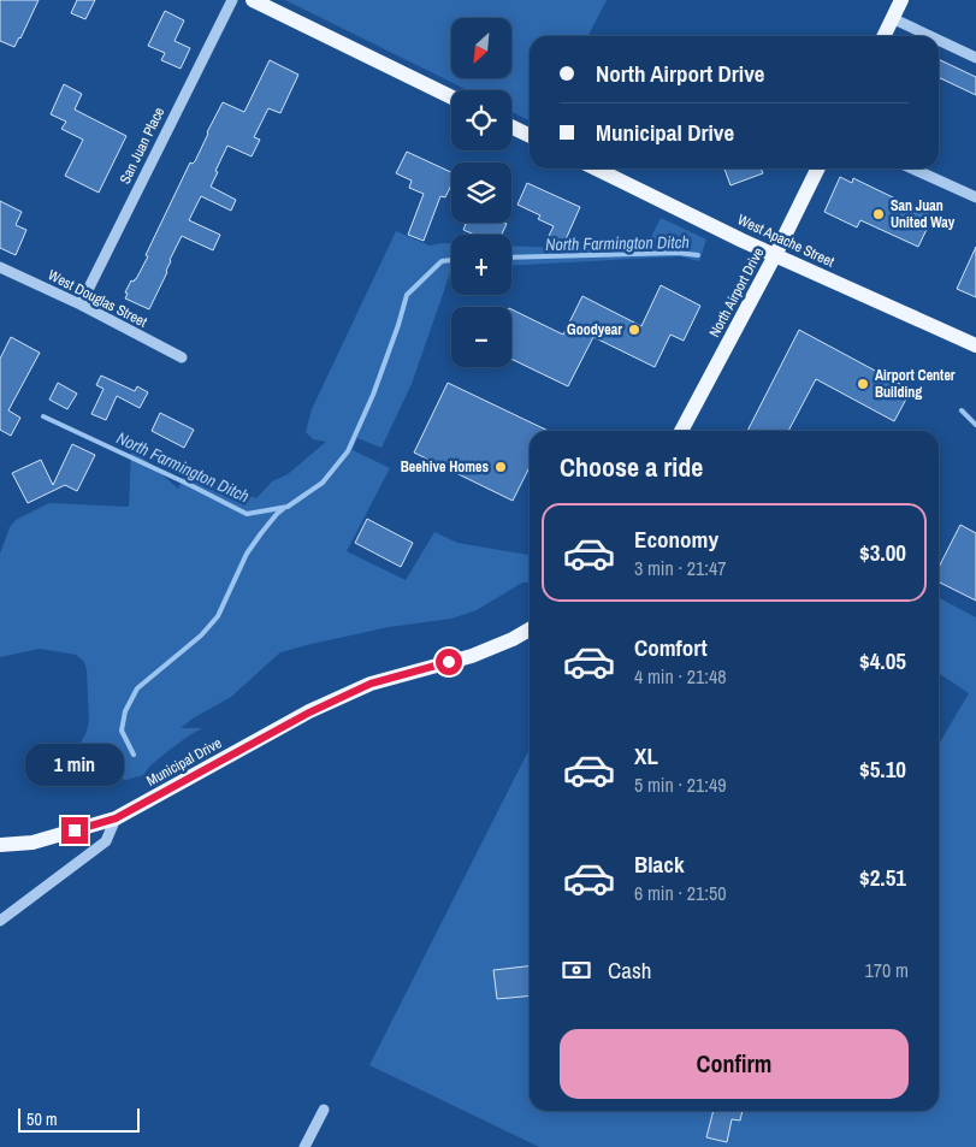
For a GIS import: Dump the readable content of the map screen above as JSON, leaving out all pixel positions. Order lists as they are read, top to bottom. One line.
{"streets":{"main road":["West Apache Street","North Airport Drive","Municipal Drive"],"street":["San Juan Place","West Douglas Street"]},"crossings":[["San Juan Place","West Douglas Street"],["West Apache Street","North Airport Drive"]],"water":["North Farmington Ditch"],"places":["San Juan United Way","Goodyear","Airport Center Building","Beehive Homes"],"scale_bar":"50 m","north":"bottom left","page":{"map_buttons":["+","−"],"banner":["North Airport Drive","Municipal Drive"],"heading":"Choose a ride","list":[{"name":"Economy","note":"3 min · 21:47","value":"$3.00"},{"name":"Comfort","note":"4 min · 21:48","value":"$4.05"},{"name":"XL","note":"5 min · 21:49","value":"$5.10"},{"name":"Black","note":"6 min · 21:50","value":"$2.51"}],"bubble":"1 min","pay":["Cash","170 m"],"buttons":"Confirm","scale":"50 m"}}
